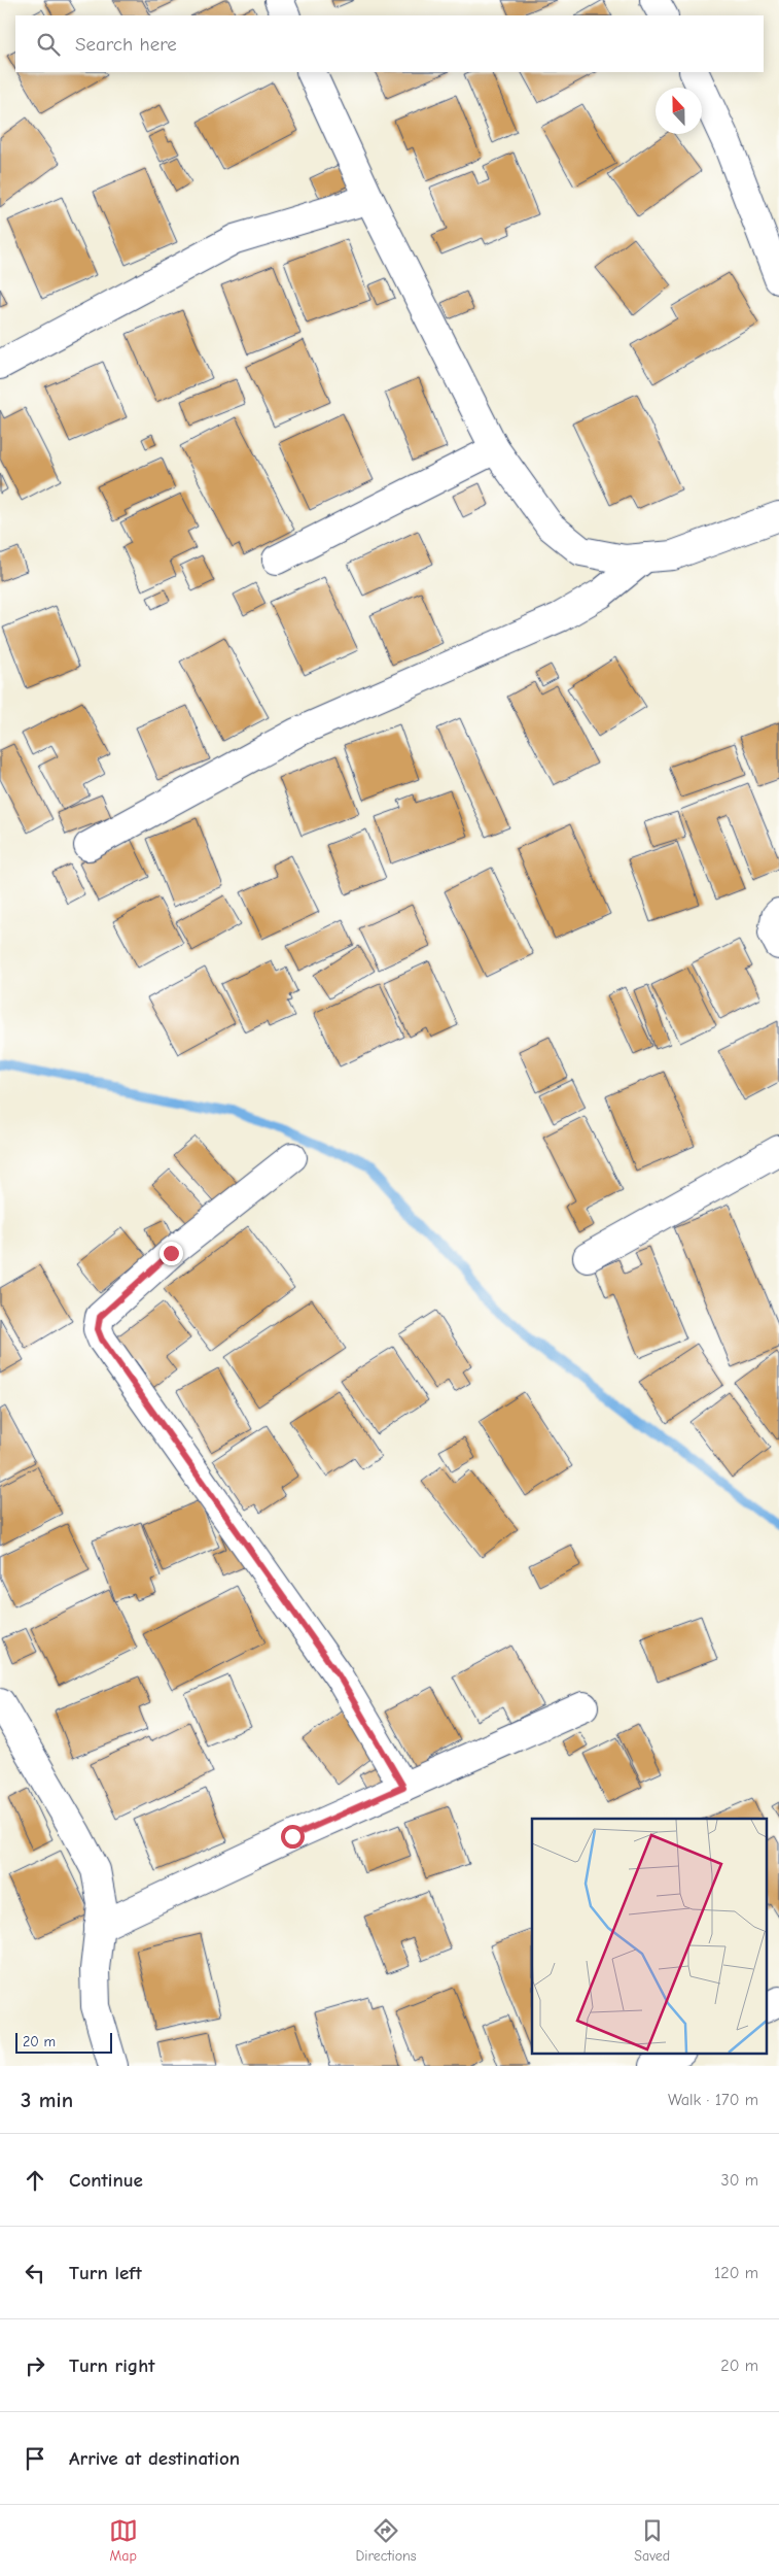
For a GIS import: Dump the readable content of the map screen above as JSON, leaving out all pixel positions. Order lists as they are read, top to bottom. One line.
{"scale_bar":"20 m","north":"top","page":{"search":"Search here","scale":"20 m","heading":["3 min","Walk · 170 m"],"list":[["Continue","30 m"],["Turn left","120 m"],["Turn right","20 m"],"Arrive at destination"],"nav":["Map","Directions","Saved"]}}
